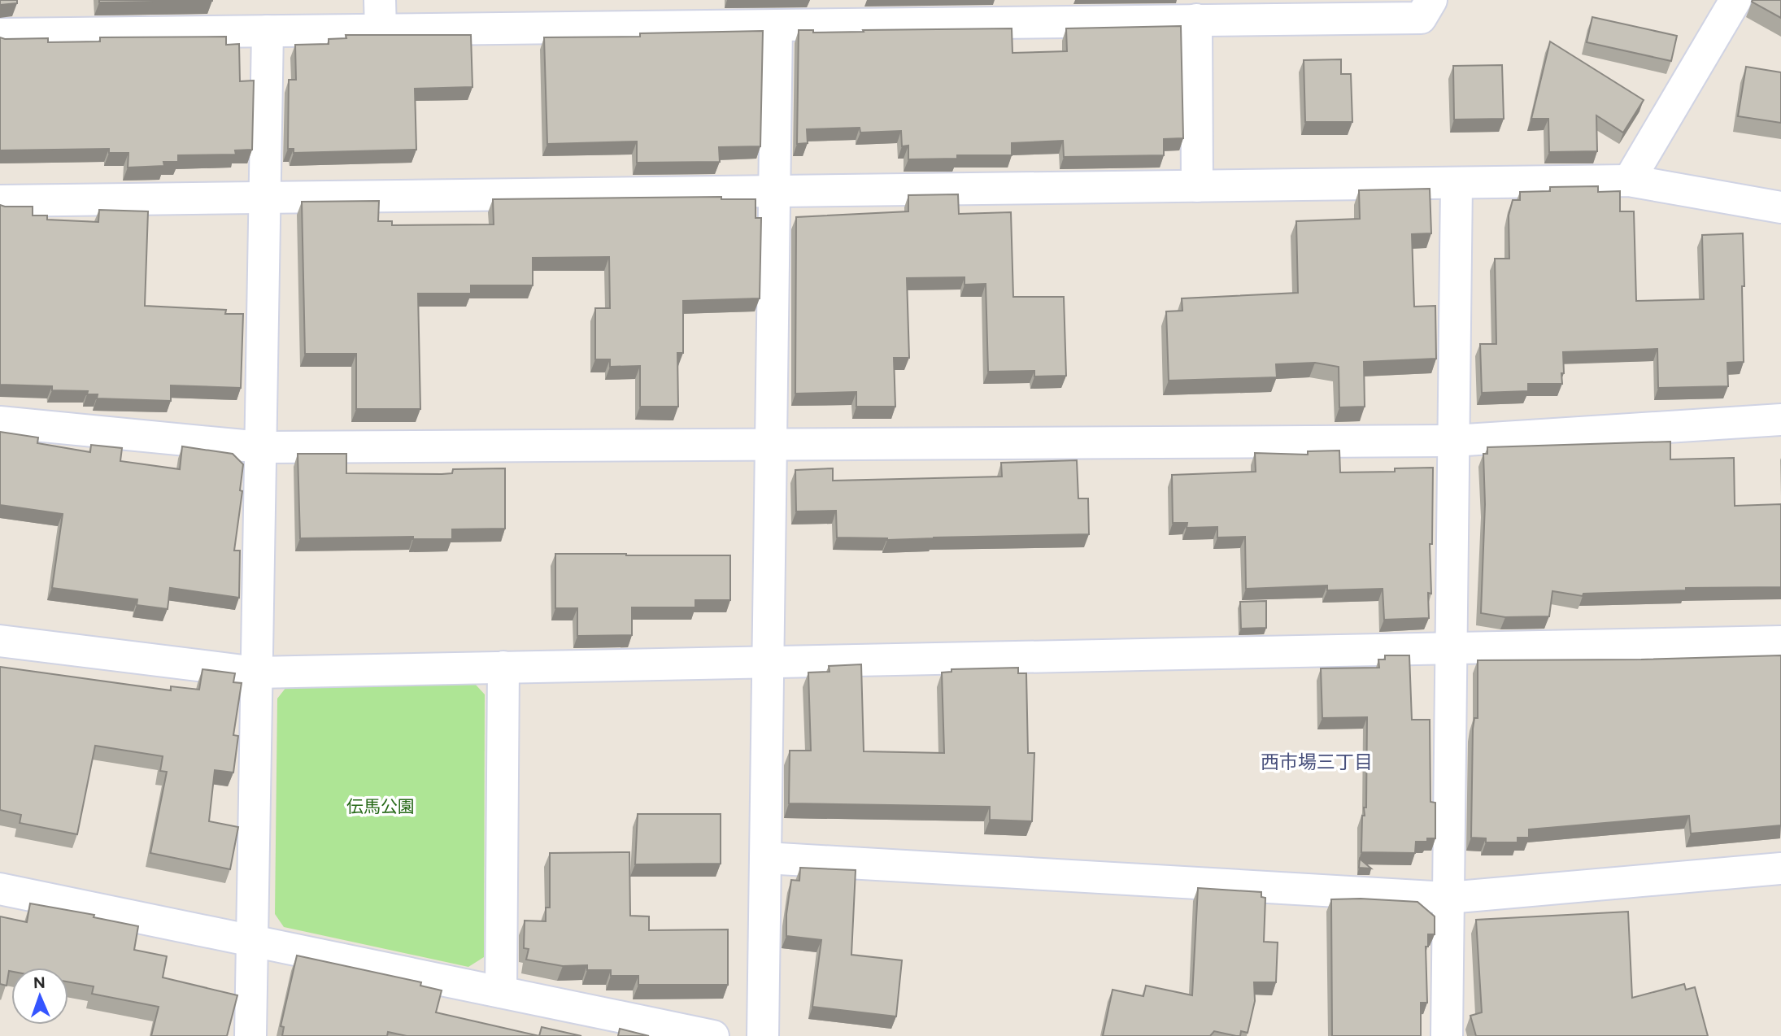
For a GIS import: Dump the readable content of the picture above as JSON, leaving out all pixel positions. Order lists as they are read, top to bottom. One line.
{"districts":["西市場三丁目"],"parks":["伝馬公園"],"north":"top"}
